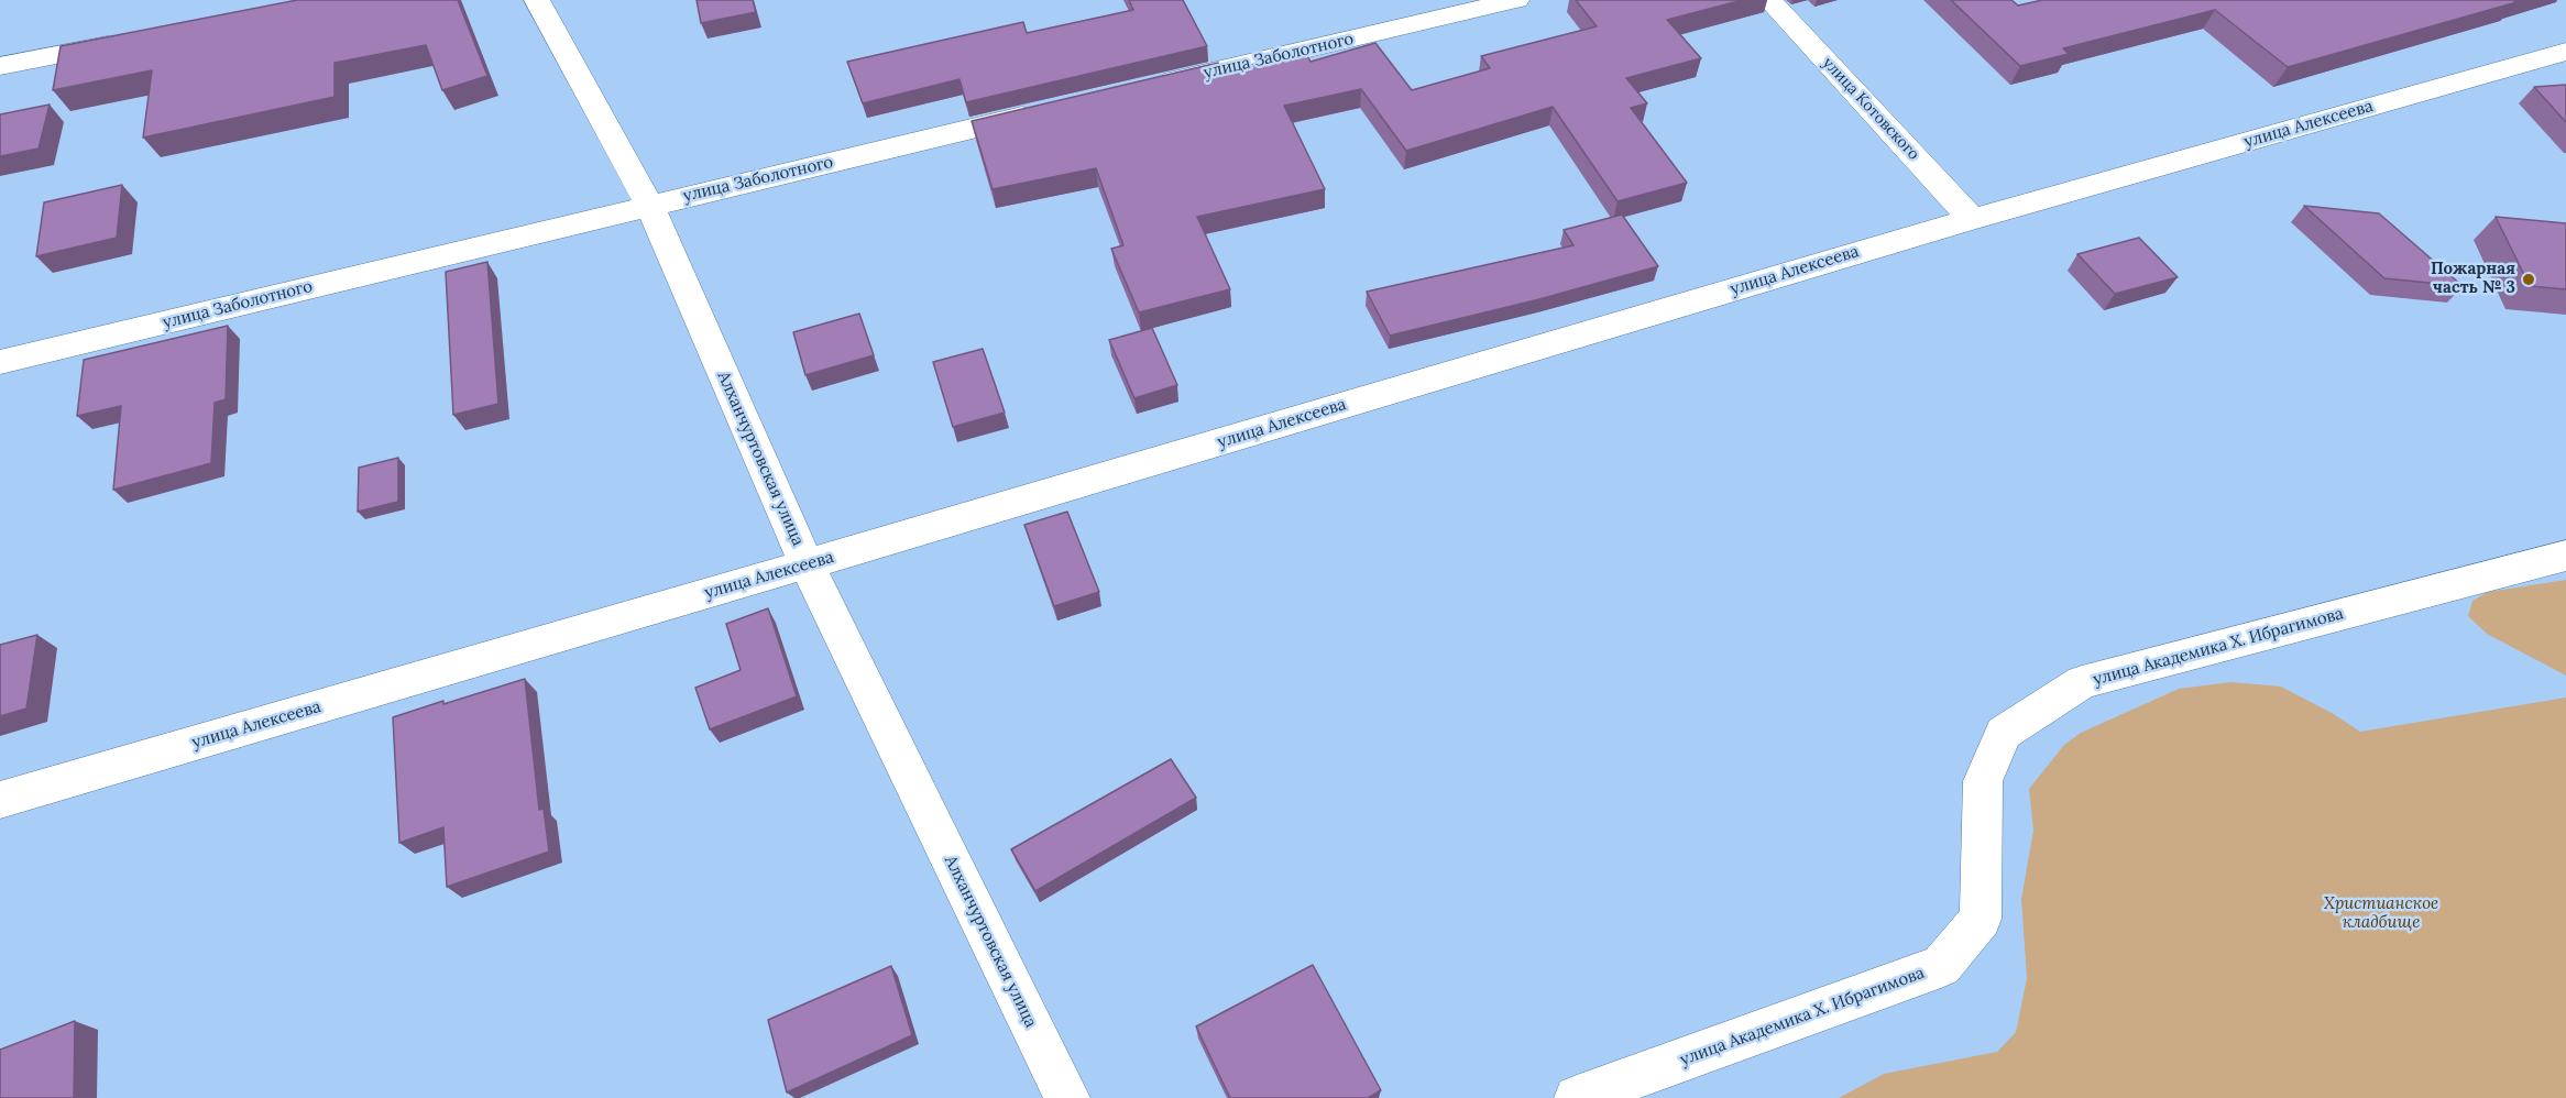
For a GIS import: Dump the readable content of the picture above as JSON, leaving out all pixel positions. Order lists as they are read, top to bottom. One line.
{"streets":{"street":["улица Заболотного","улица Котовского","улица Алексеева","Алханчуртовская улица","улица Академика Х. Ибрагимова"]},"crossings":[["улица Заболотного","Алханчуртовская улица"],["улица Котовского","улица Алексеева"],["улица Алексеева","Алханчуртовская улица"]],"parks":["Христианское кладбище"],"places":["Пожарная часть № 3"]}
